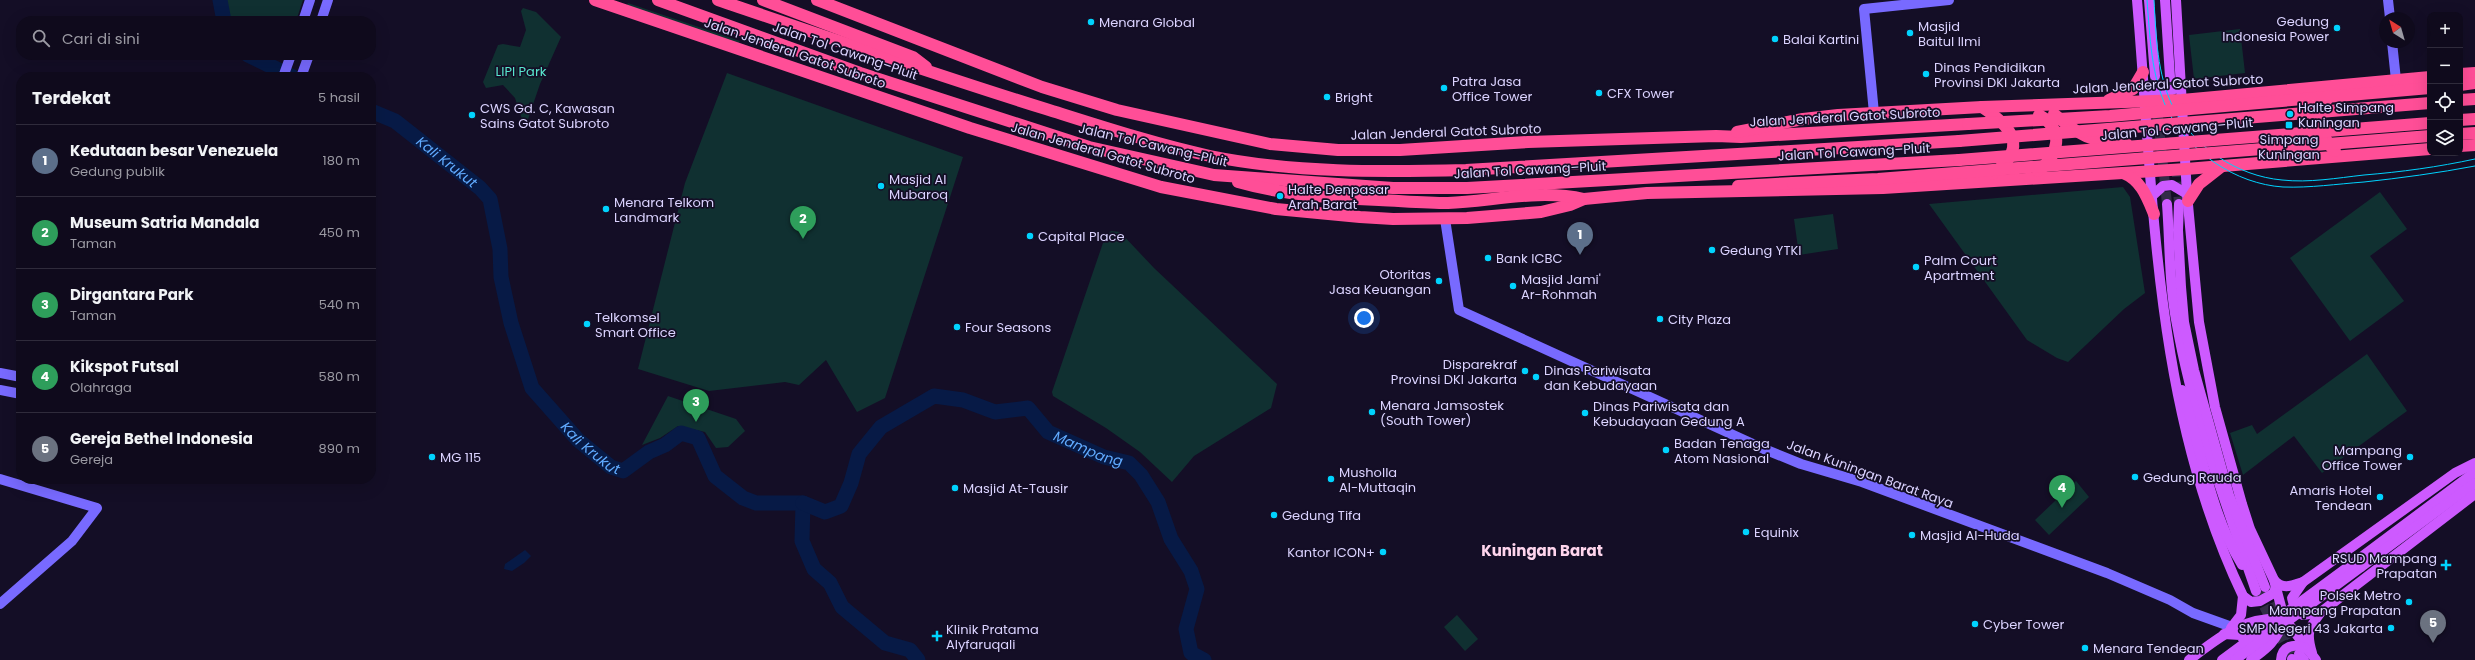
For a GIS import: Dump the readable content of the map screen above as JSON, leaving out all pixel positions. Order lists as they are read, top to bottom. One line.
{"streets":{"highway":["Jalan Tol Cawang–Pluit","Jalan Jenderal Gatot Subroto"],"street":["Jalan Kuningan Barat Raya"]},"crossings":[["Jalan Jenderal Gatot Subroto","Jalan Kuningan Barat Raya"]],"districts":["Kuningan Barat"],"water":["Kali Krukut","Mampang"],"parks":["LIPI Park"],"places":{"other":["Menara Global","Gedung Indonesia Power","Masjid Baitul Ilmi","Balai Kartini","Dinas Pendidikan Provinsi DKI Jakarta","Patra Jasa Office Tower","CFX Tower","Bright","Halte Simpang Kuningan","CWS Gd. C, Kawasan Sains Gatot Subroto","Masjid Al Mubaroq","Halte Denpasar Arah Barat","Menara Telkom Landmark","Capital Place","Gedung YTKI","Bank ICBC","Palm Court Apartment","Otoritas Jasa Keuangan","Masjid Jami' Ar-Rohmah","City Plaza","Telkomsel Smart Office","Four Seasons","Disparekraf Provinsi DKI Jakarta","Dinas Pariwisata dan Kebudayaan","Menara Jamsostek (South Tower)","Dinas Pariwisata dan Kebudayaan Gedung A","Badan Tenaga Atom Nasional","MG 115","Mampang Office Tower","Gedung Rauda","Musholla Al-Muttaqin","Masjid At-Tausir","Amaris Hotel Tendean","Gedung Tifa","Equinix","Masjid Al-Huda","Kantor ICON+","Polsek Metro Mampang Prapatan","Cyber Tower","SMP Negeri 43 Jakarta","Menara Tendean"],"transit":["Simpang Kuningan"],"health":["RSUD Mampang Prapatan","Klinik Pratama Alyfaruqali"]},"north":"top left","page":{"map_buttons":["+","−"],"search":"Cari di sini","heading":["Terdekat","5 hasil"],"list":[{"mark":"1","name":"Kedutaan besar Venezuela","note":"Gedung publik","value":"180 m"},{"mark":"2","name":"Museum Satria Mandala","note":"Taman","value":"450 m"},{"mark":"3","name":"Dirgantara Park","note":"Taman","value":"540 m"},{"mark":"4","name":"Kikspot Futsal","note":"Olahraga","value":"580 m"},{"mark":"5","name":"Gereja Bethel Indonesia","note":"Gereja","value":"890 m"}],"pins":["2","1","3","4","5"]}}
